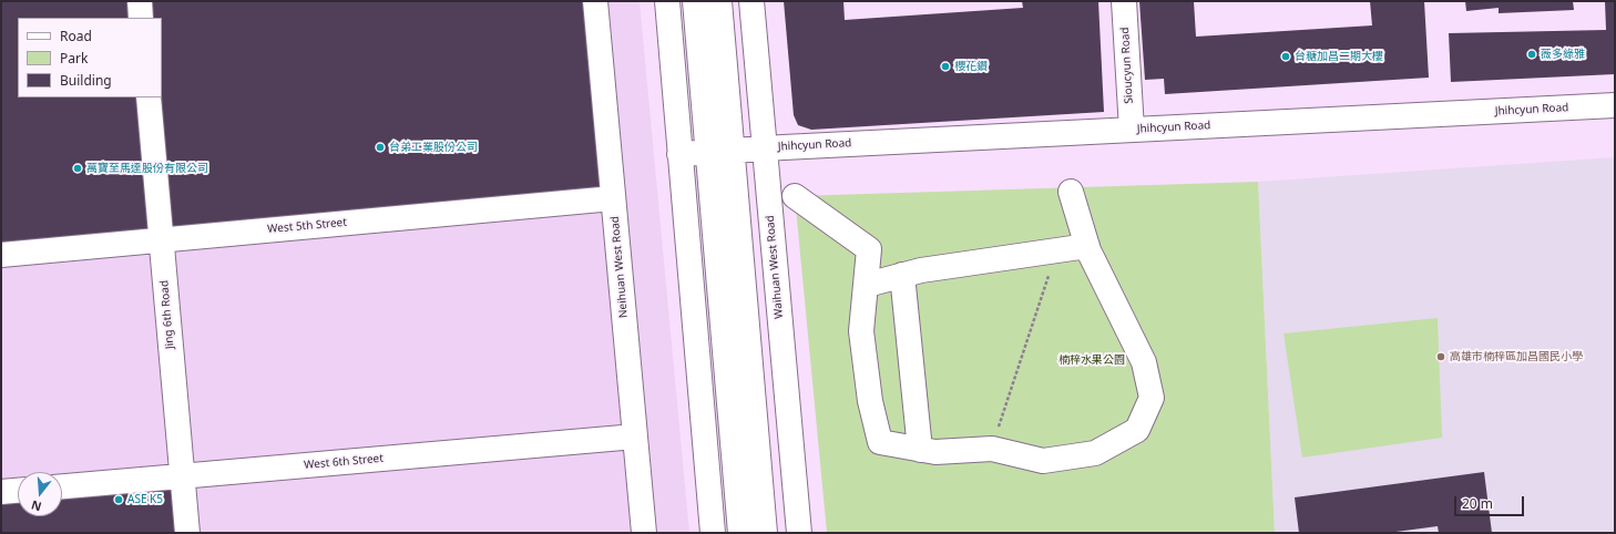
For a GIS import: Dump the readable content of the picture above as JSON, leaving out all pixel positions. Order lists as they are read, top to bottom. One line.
{"streets":{"street":["Sioucyun Road","Jhihcyun Road","West 5th Street","Neihuan West Road","Waihuan West Road","Jing 6th Road","West 6th Street"]},"crossings":[["Sioucyun Road","Jhihcyun Road"],["Jhihcyun Road","Waihuan West Road"],["West 5th Street","Neihuan West Road"],["West 5th Street","Jing 6th Road"],["Neihuan West Road","West 6th Street"],["Jing 6th Road","West 6th Street"]],"parks":["楠梓水果公園"],"places":["薇多綠雅","台糖加昌二期大樓","櫻花鑽","台弟工業股份公司","萬寶至馬達股份有限公司","高雄市楠梓區加昌國民小學","ASE K5"],"legend":["Road","Park","Building"],"scale_bar":"20 m","north":"bottom"}
